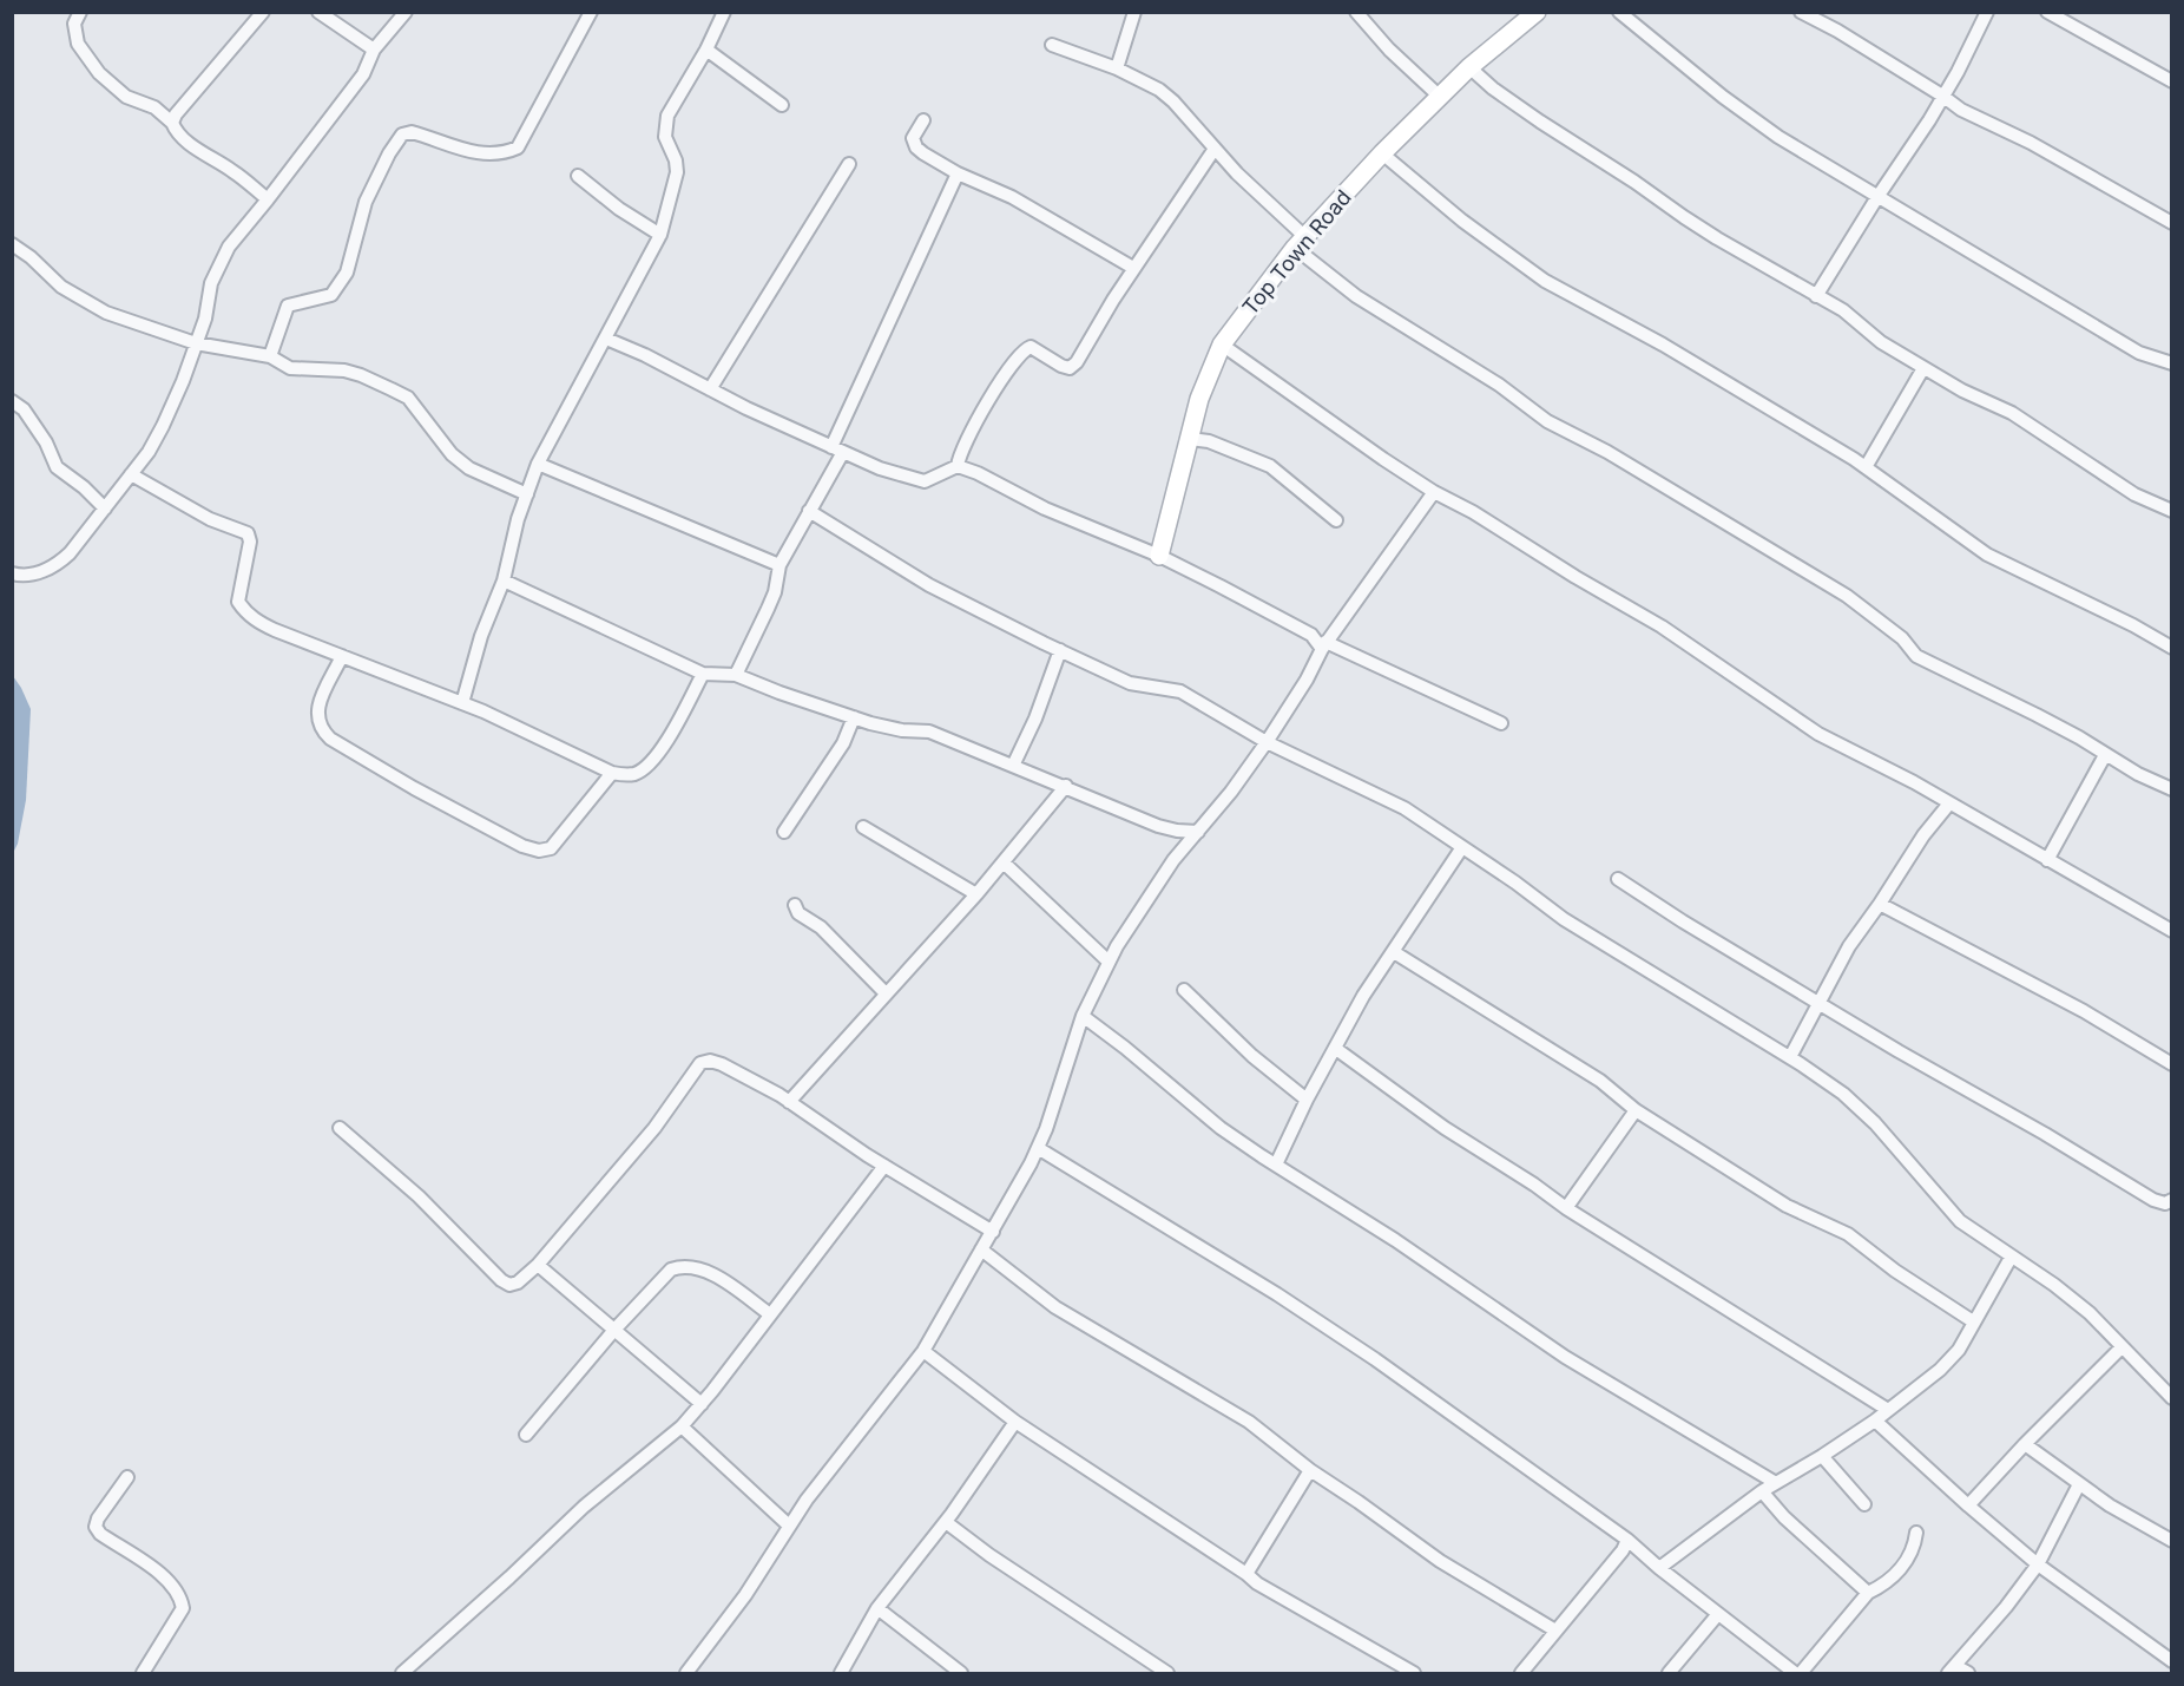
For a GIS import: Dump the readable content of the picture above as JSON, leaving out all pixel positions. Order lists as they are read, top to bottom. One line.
{"streets":{"street":["Top Town Road"]}}
